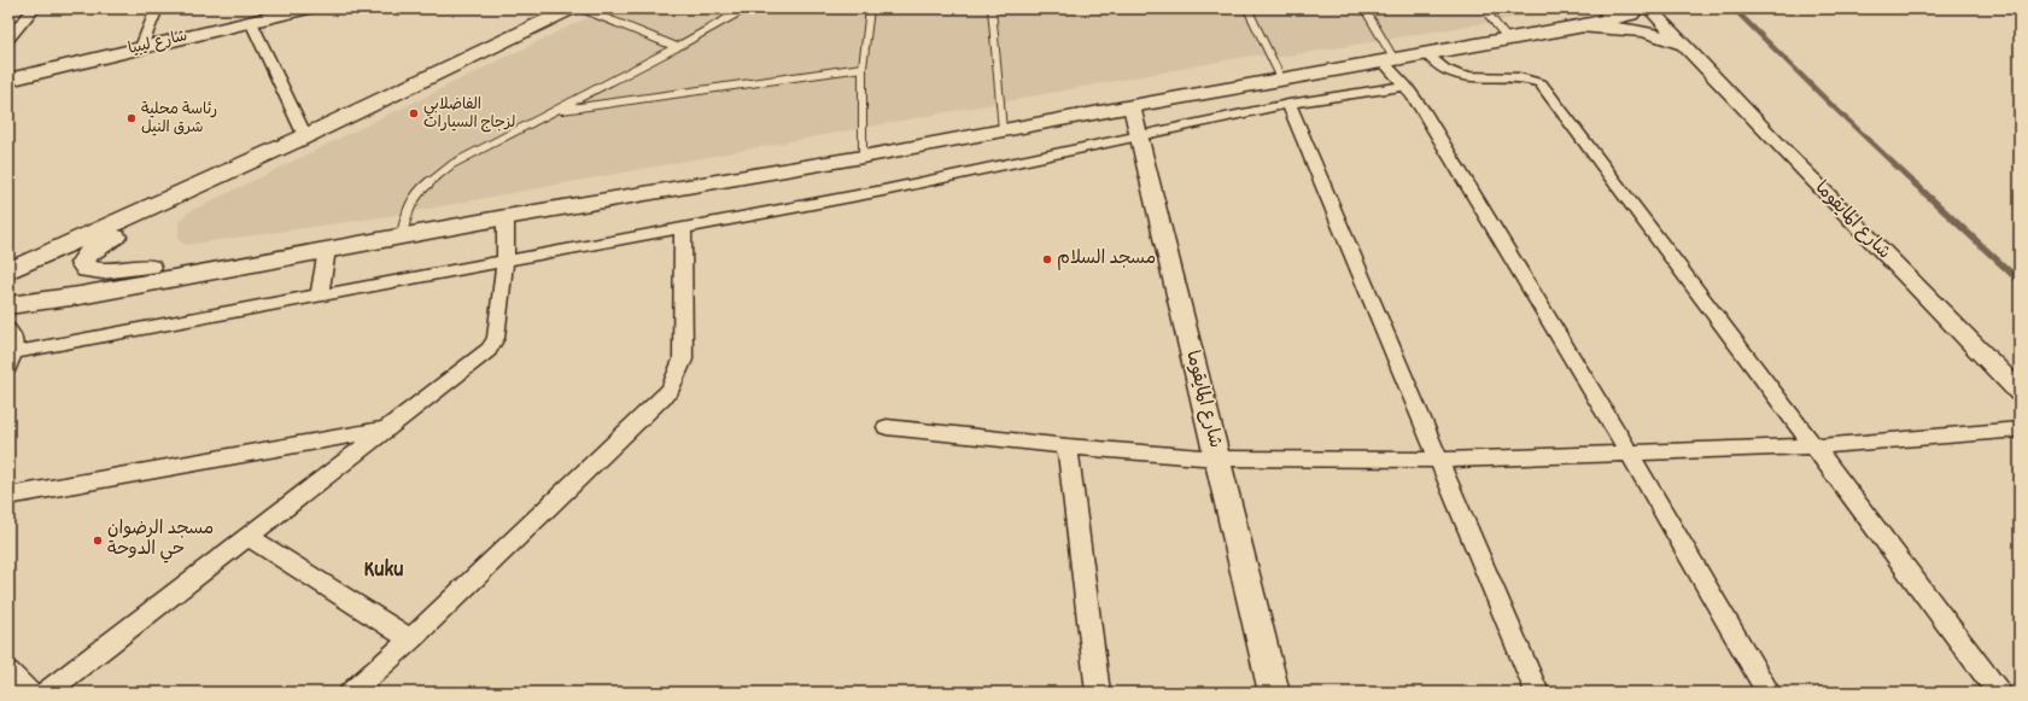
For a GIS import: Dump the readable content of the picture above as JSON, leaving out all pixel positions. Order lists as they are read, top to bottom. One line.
{"streets":{"main road":["شارع ليبيا"],"street":["شارع المايقوما"]},"districts":["Kuku"],"places":["الفاضلابي لزجاج السيارات","رئاسة محلية شرق النيل","مسجد السلام","مسجد الرضوان حي الدوحة"]}
